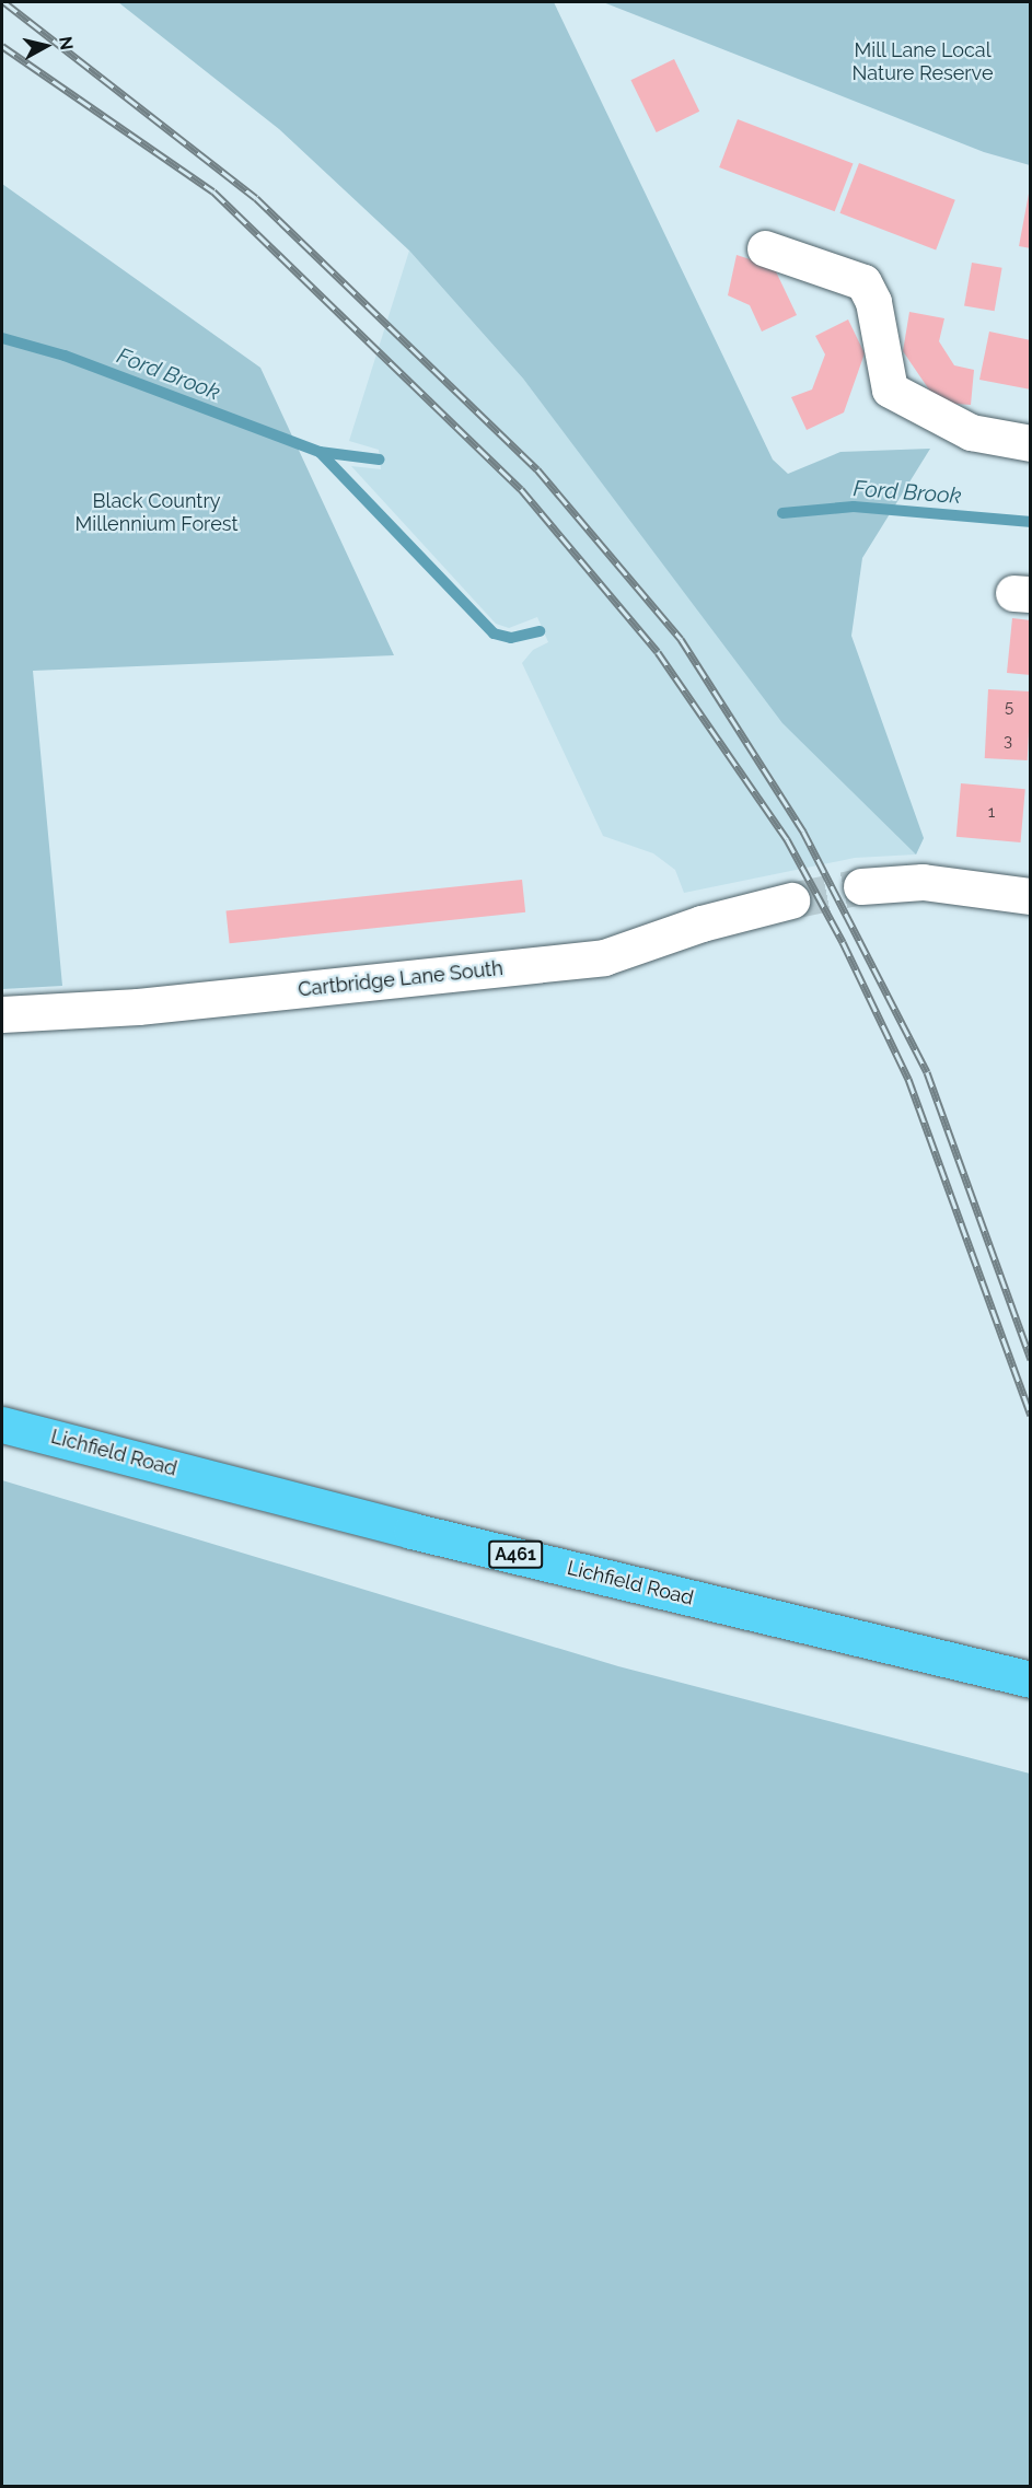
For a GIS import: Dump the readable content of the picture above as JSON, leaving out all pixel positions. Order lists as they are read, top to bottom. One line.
{"streets":{"highway":["Lichfield Road","A461"],"street":["Cartbridge Lane South"]},"water":["Ford Brook"],"parks":["Mill Lane Local Nature Reserve","Black Country Millennium Forest"],"house_numbers":["5","3","1"],"north":"right"}
